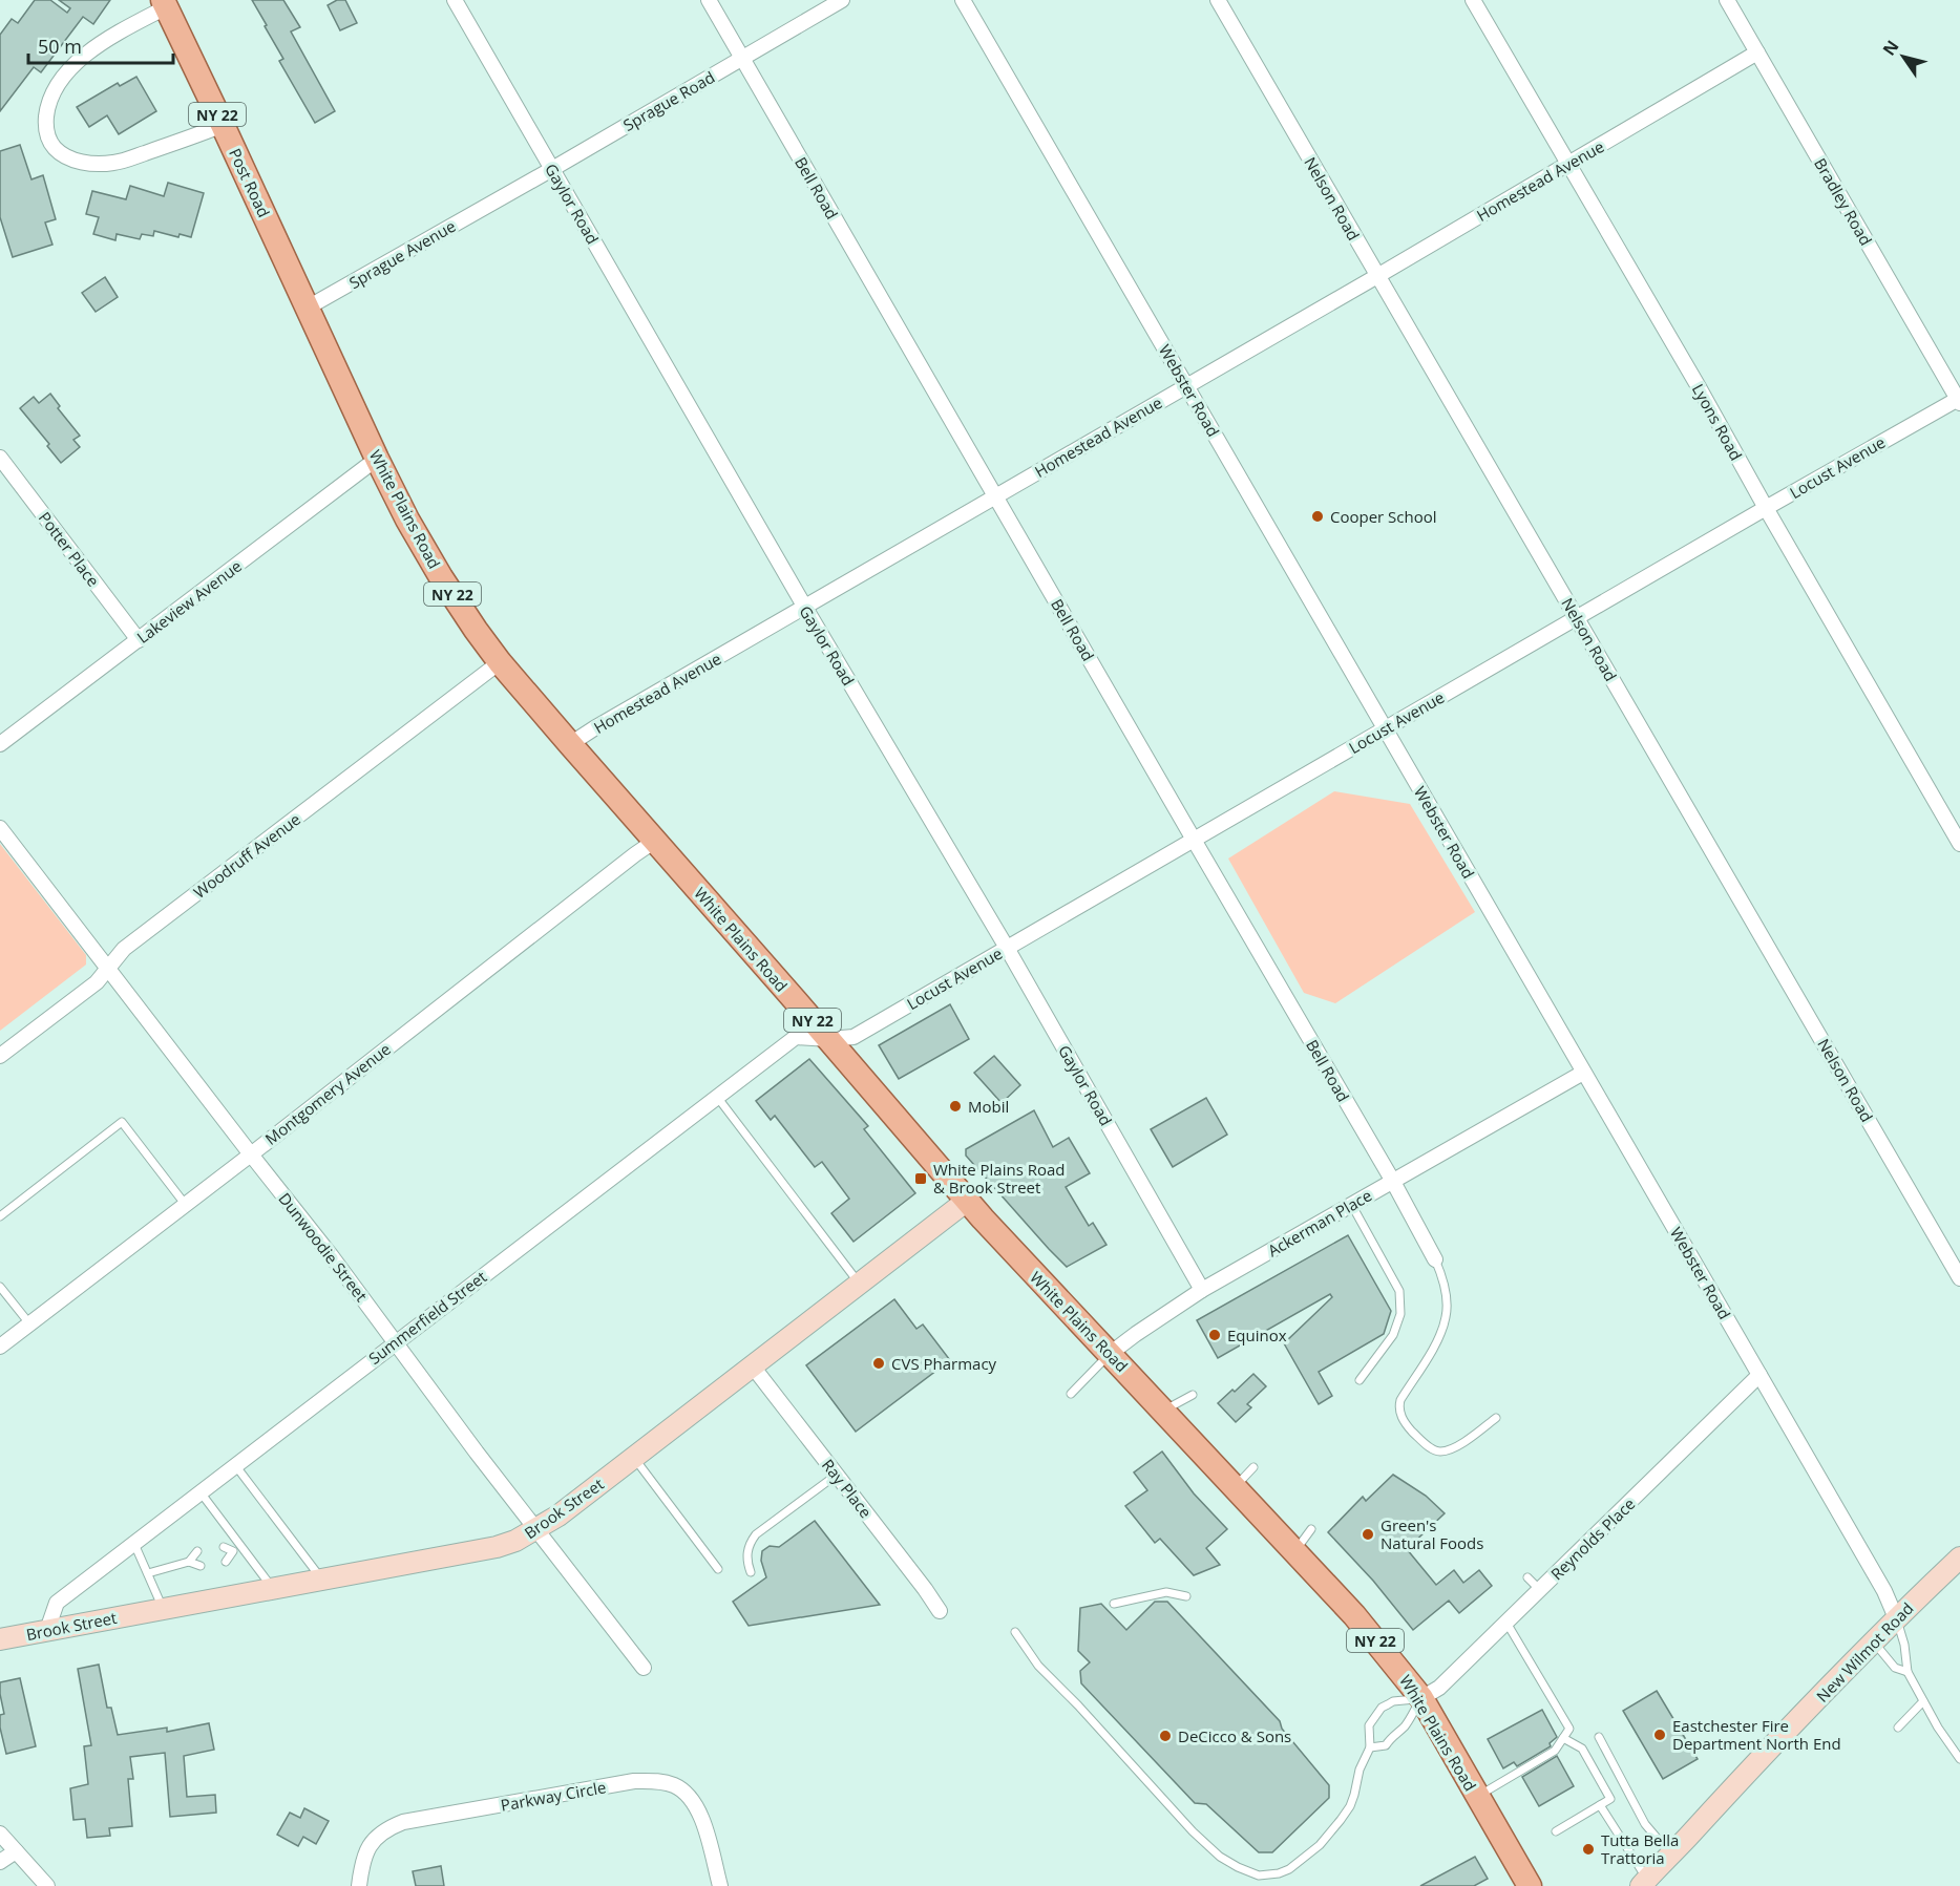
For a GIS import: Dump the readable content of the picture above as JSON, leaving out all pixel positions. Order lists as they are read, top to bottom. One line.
{"streets":{"main road":["NY 22","Post Road","White Plains Road"],"street":["Sprague Road","Homestead Avenue","Bell Road","Nelson Road","Bradley Road","Gaylor Road","Sprague Avenue","Webster Road","Lyons Road","Locust Avenue","Potter Place","Lakeview Avenue","Woodruff Avenue","Montgomery Avenue","Ackerman Place","Dunwoodie Street","Summerfield Street","Ray Place","Brook Street","Reynolds Place","New Wilmot Road","Parkway Circle"]},"crossings":[["Sprague Road","Bell Road"],["Sprague Road","Gaylor Road"],["Sprague Road","Sprague Avenue"],["Homestead Avenue","Bell Road"],["Homestead Avenue","Nelson Road"],["Homestead Avenue","Bradley Road"],["Homestead Avenue","Gaylor Road"],["Homestead Avenue","Webster Road"],["Homestead Avenue","Lyons Road"],["Homestead Avenue","White Plains Road"],["Post Road","White Plains Road"],["Bell Road","Locust Avenue"],["Bell Road","Ackerman Place"],["Nelson Road","Locust Avenue"],["Bradley Road","Locust Avenue"],["Gaylor Road","Locust Avenue"],["Gaylor Road","Ackerman Place"],["Sprague Avenue","White Plains Road"],["Webster Road","Locust Avenue"],["Webster Road","Ackerman Place"],["Webster Road","Reynolds Place"],["Webster Road","New Wilmot Road"],["Lyons Road","Locust Avenue"],["Locust Avenue","White Plains Road"],["Locust Avenue","Summerfield Street"],["White Plains Road","Lakeview Avenue"],["White Plains Road","Woodruff Avenue"],["White Plains Road","Montgomery Avenue"],["White Plains Road","Ackerman Place"],["White Plains Road","Summerfield Street"],["White Plains Road","Brook Street"],["White Plains Road","Reynolds Place"],["Potter Place","Lakeview Avenue"],["Woodruff Avenue","Dunwoodie Street"],["Montgomery Avenue","Dunwoodie Street"],["Dunwoodie Street","Summerfield Street"],["Dunwoodie Street","Brook Street"],["Summerfield Street","Brook Street"],["Ray Place","Brook Street"]],"places":{"other":["Cooper School","Mobil","Equinox","CVS Pharmacy","Green's Natural Foods","Eastchester Fire Department North End","DeCicco & Sons","Tutta Bella Trattoria"],"transit":["White Plains Road & Brook Street"]},"scale_bar":"50 m","north":"top left"}
